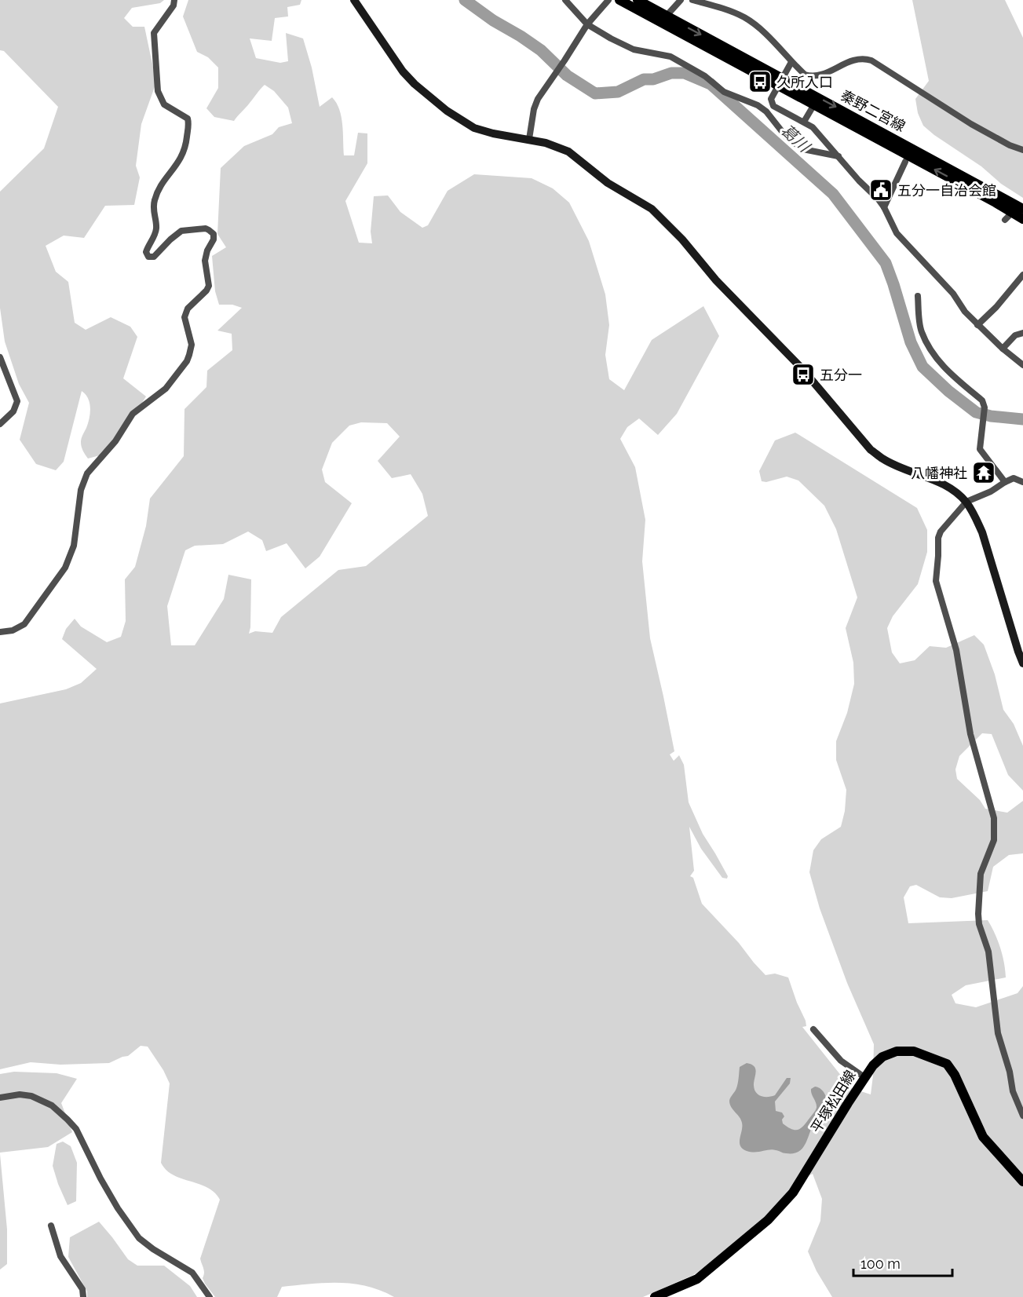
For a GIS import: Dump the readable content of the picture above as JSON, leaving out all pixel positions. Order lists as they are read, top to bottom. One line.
{"streets":{"main road":["秦野二宮線","平塚松田線"]},"water":["葛川"],"places":{"bus stop":["久所入口","五分一"],"public building":["五分一自治会館"],"temple":["八幡神社"]},"scale_bar":"100 m"}
